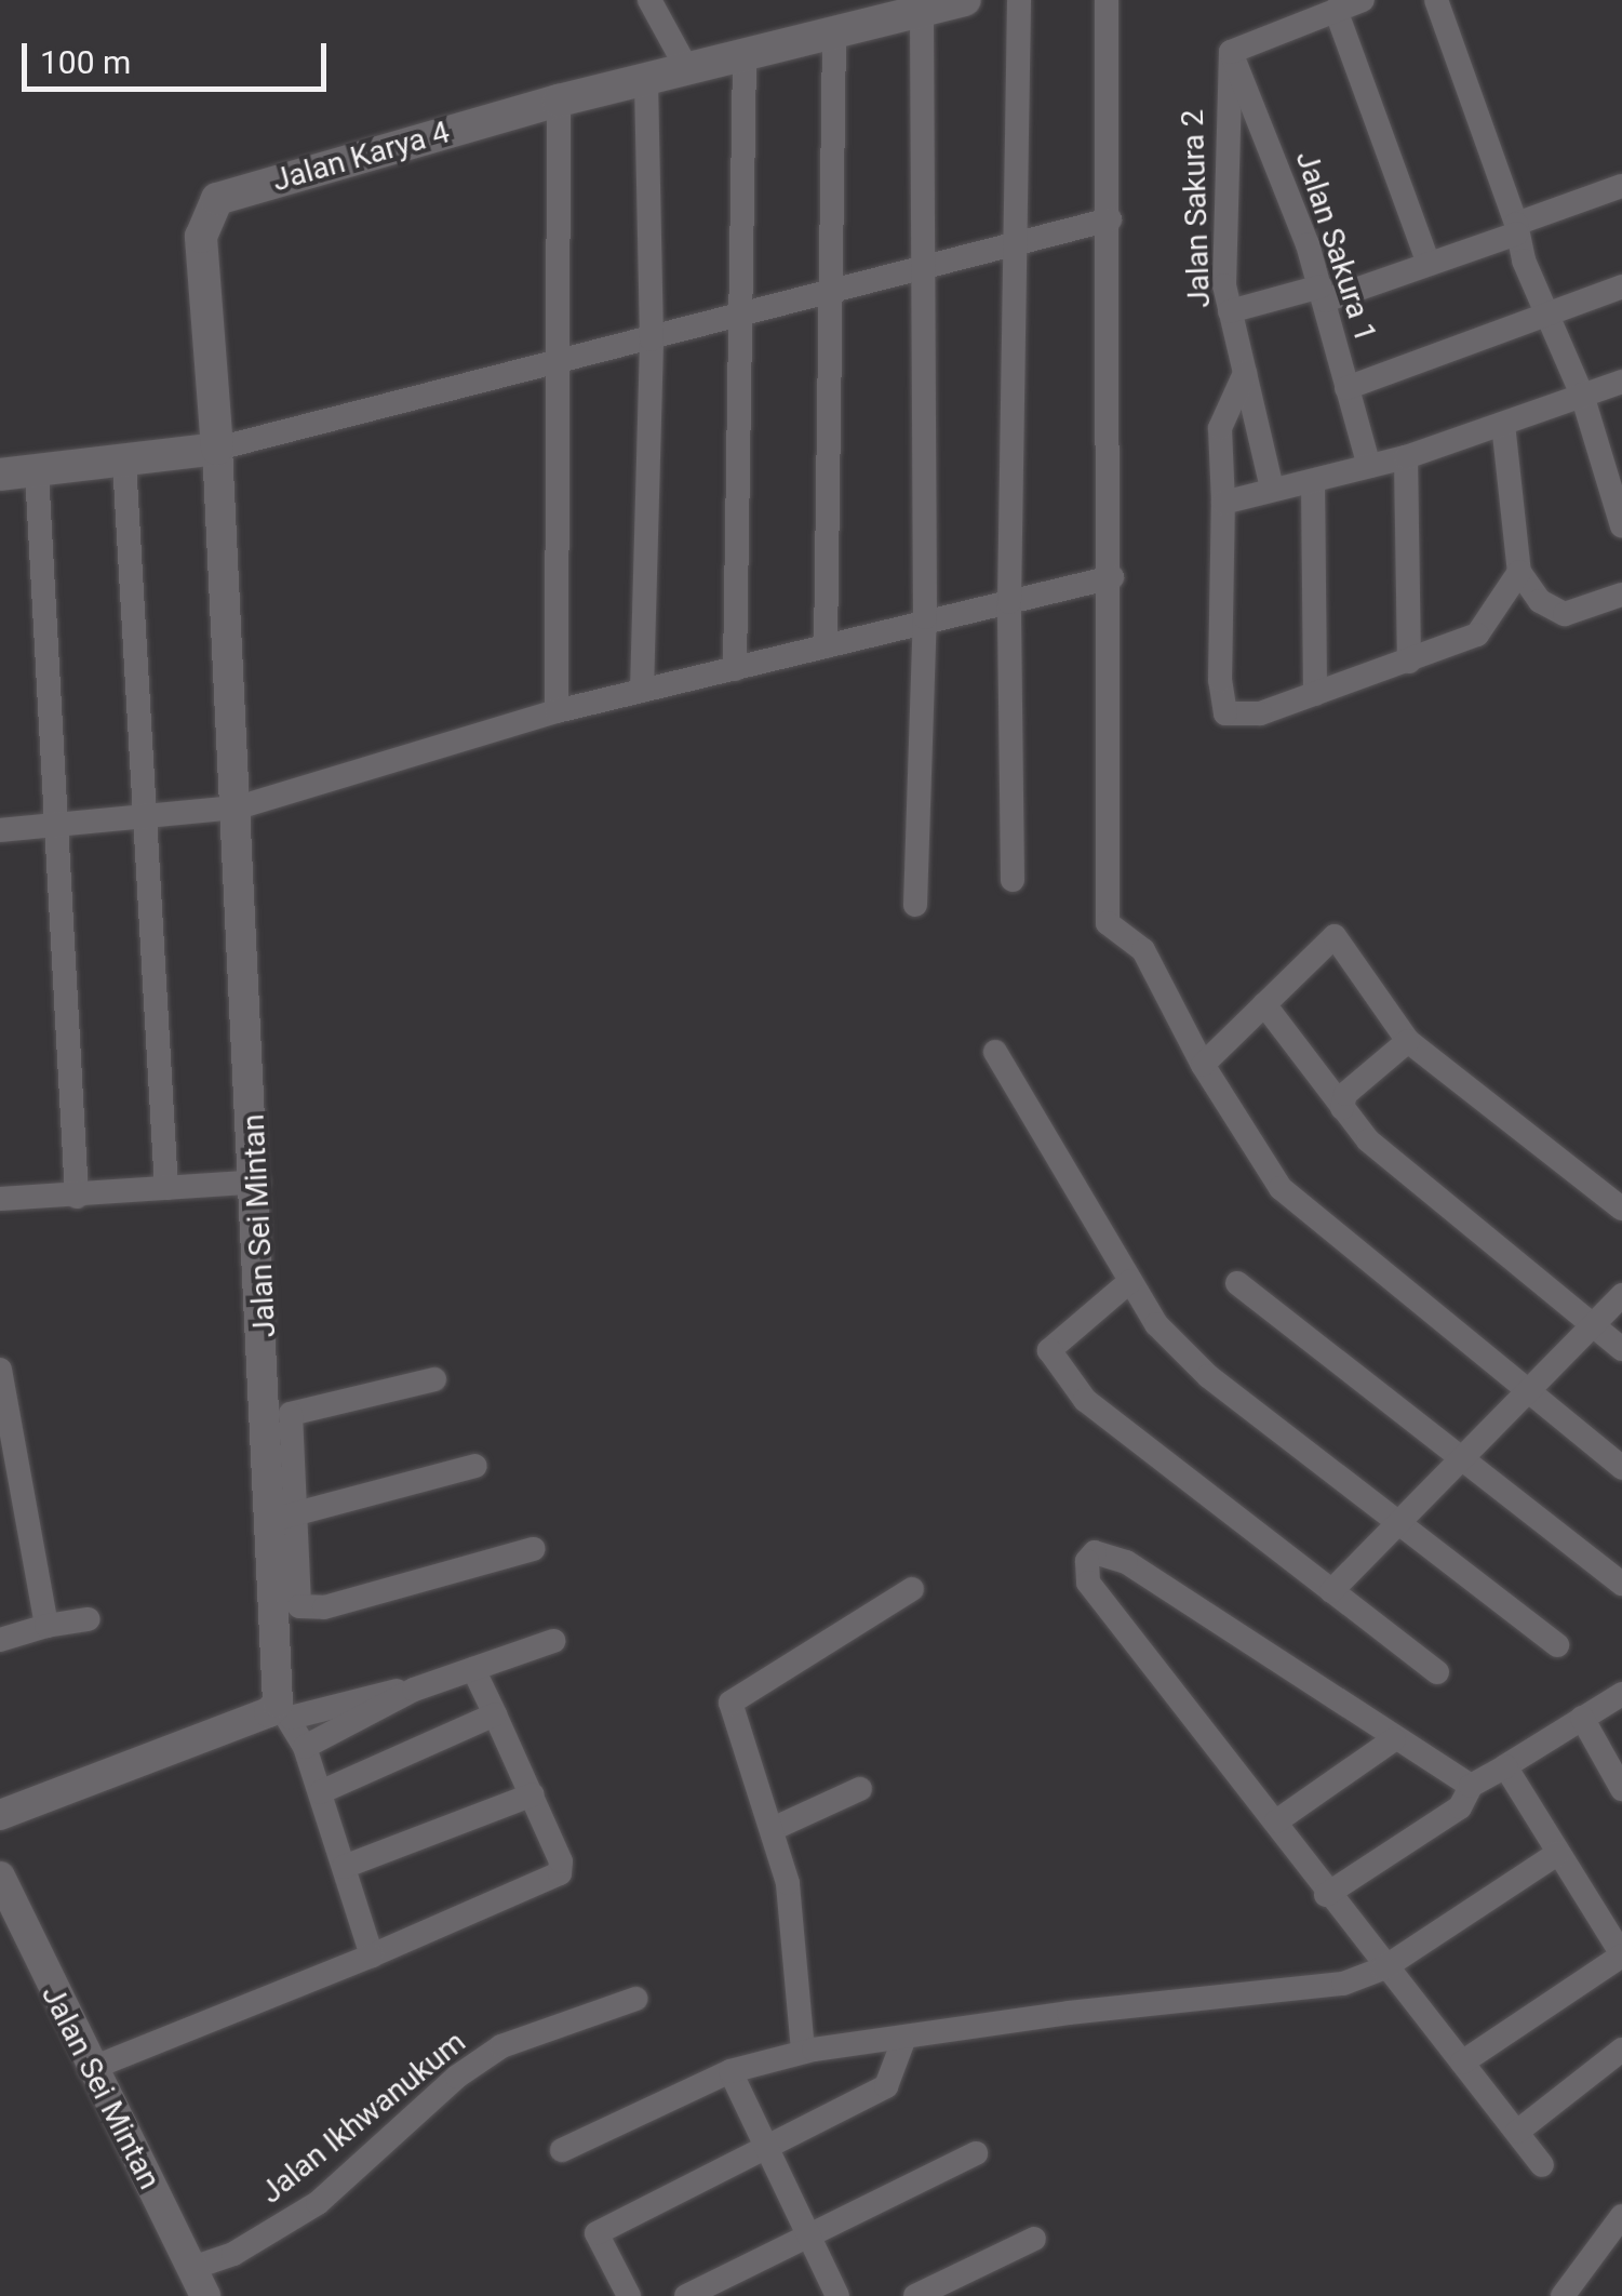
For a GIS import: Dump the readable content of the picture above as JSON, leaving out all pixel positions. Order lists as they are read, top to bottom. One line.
{"streets":{"main road":["Jalan Karya 4"],"street":["Jalan Sakura 2","Jalan Sakura 1","Jalan Sei Mintan","Jalan Ikhwanukum"]},"crossings":[["Jalan Karya 4","Jalan Sei Mintan"],["Jalan Sakura 2","Jalan Sakura 1"],["Jalan Sei Mintan","Jalan Ikhwanukum"]],"scale_bar":"100 m"}
